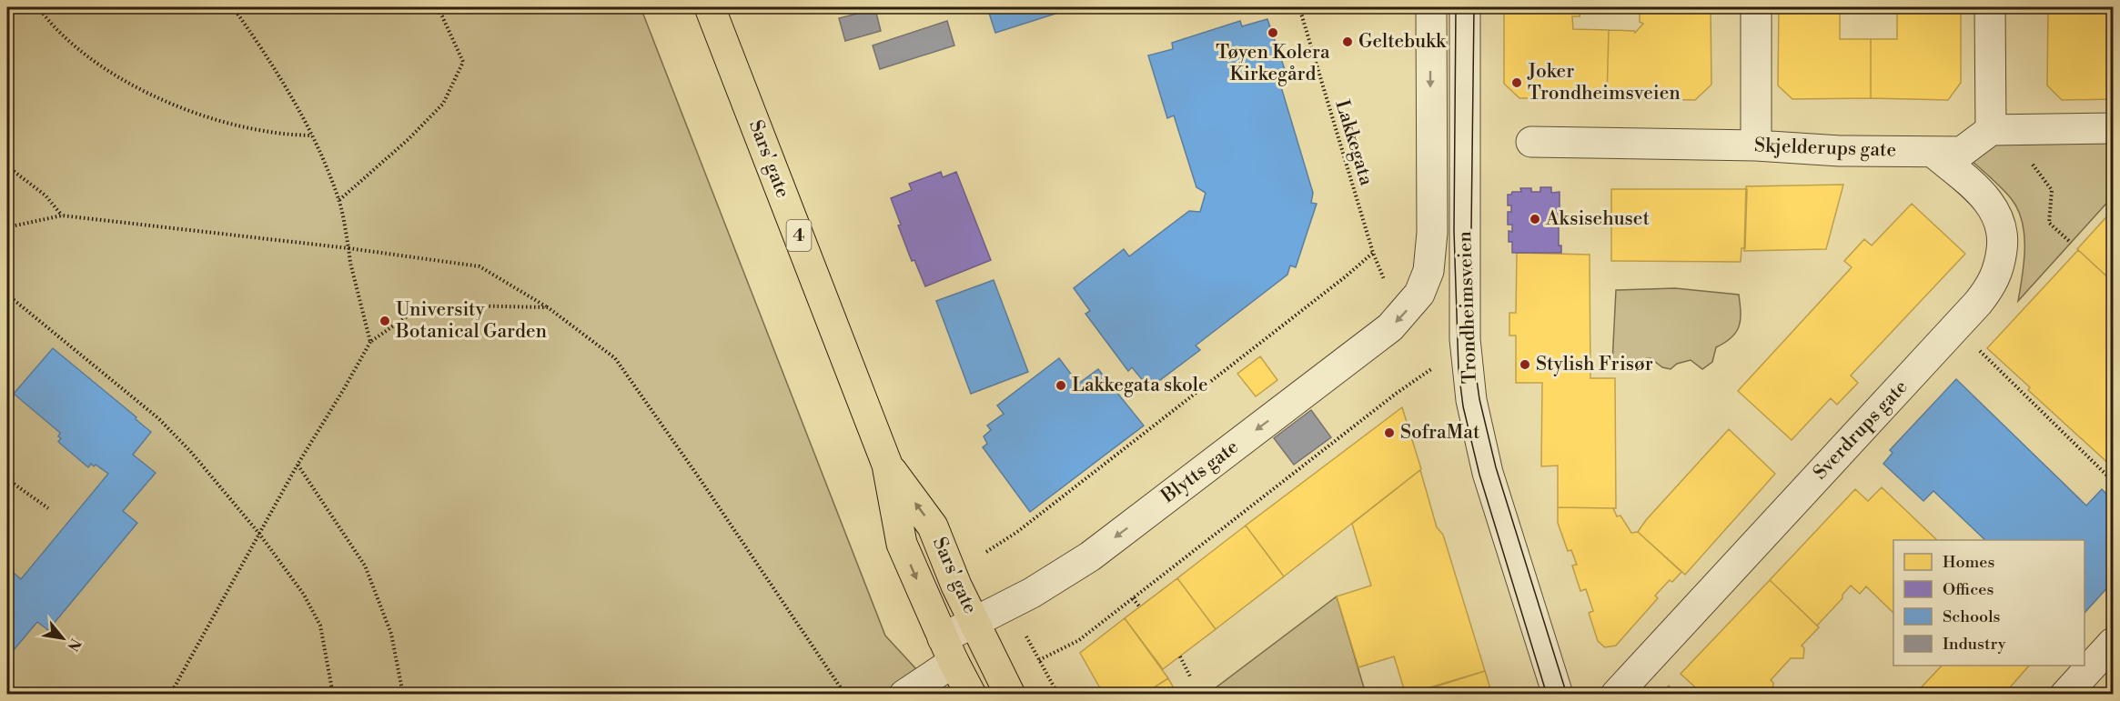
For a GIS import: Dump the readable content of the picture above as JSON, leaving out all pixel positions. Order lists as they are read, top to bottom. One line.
{"streets":{"main road":["Sars' gate","4"],"street":["Skjelderups gate","Trondheimsveien","Sverdrups gate","Blytts gate"],"path":["Lakkegata"]},"crossings":[["Skjelderups gate","Sverdrups gate"],["Sars' gate","Blytts gate"],["Trondheimsveien","Blytts gate"]],"one_way":["Blytts gate"],"places":["Tøyen Kolera Kirkegård","Geltebukk","Joker Trondheimsveien","Aksisehuset","University Botanical Garden","Stylish Frisør","Lakkegata skole","SofraMat"],"legend":["Homes","Offices","Schools","Industry"],"north":"bottom right"}
